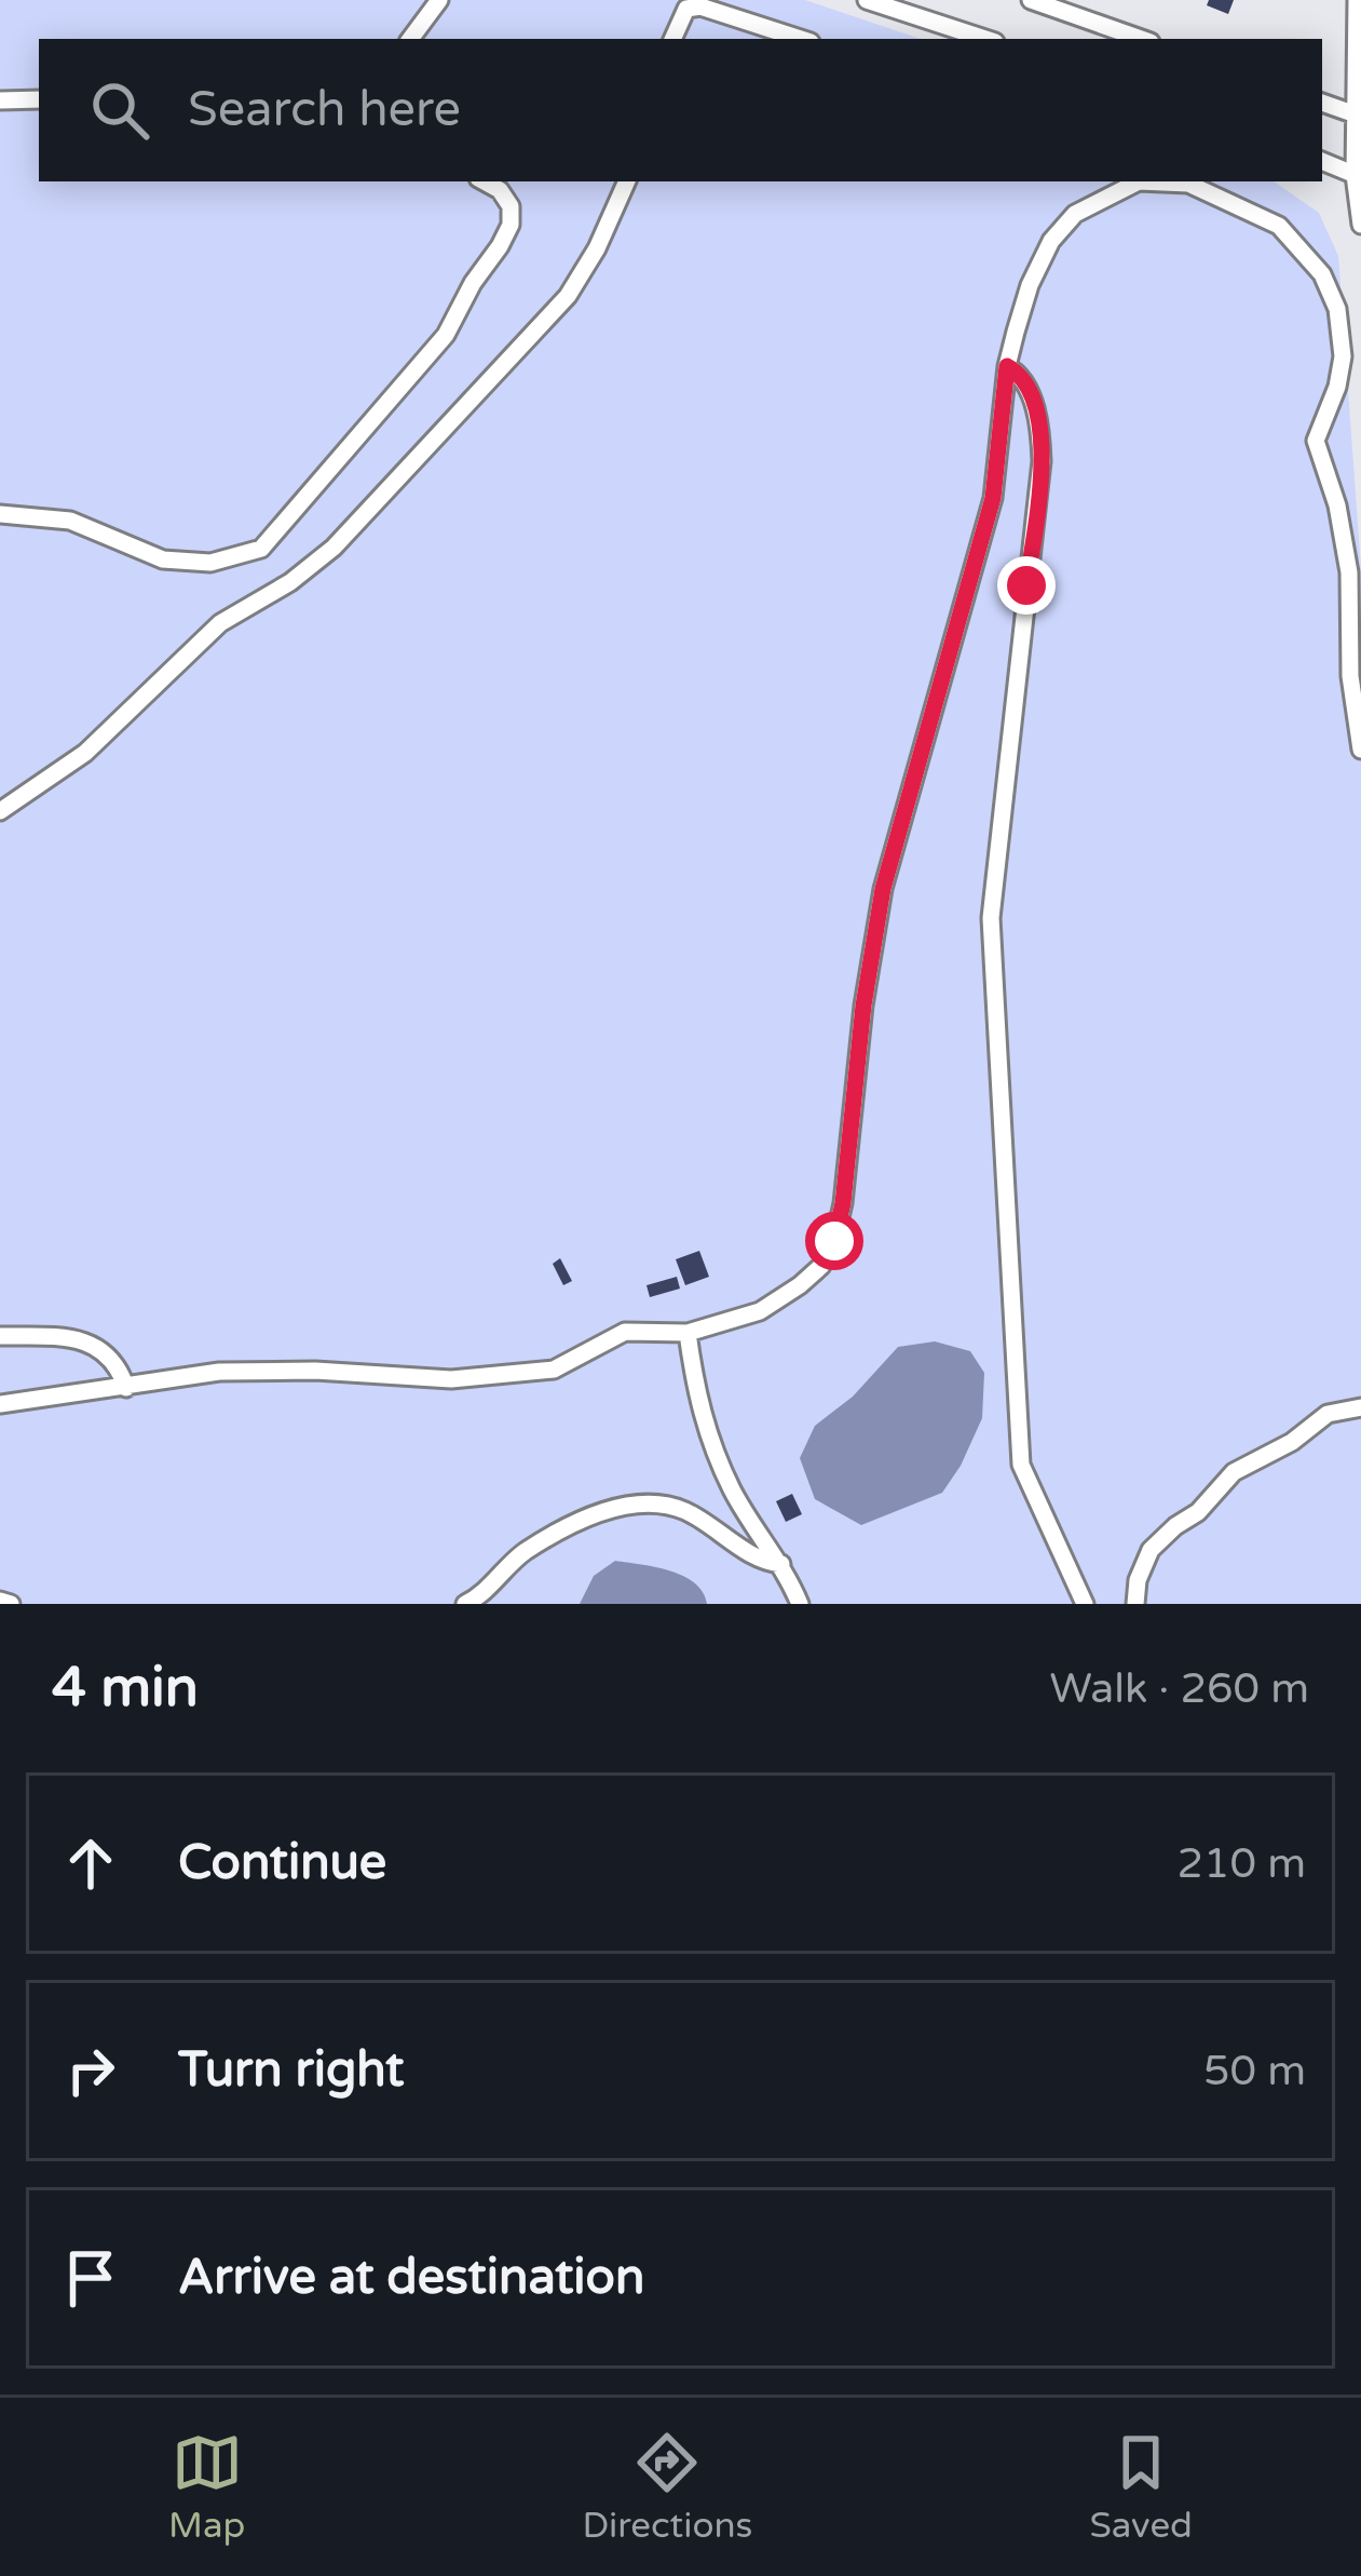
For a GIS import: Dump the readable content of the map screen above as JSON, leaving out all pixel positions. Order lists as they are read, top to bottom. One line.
{"page":{"search":"Search here","heading":["4 min","Walk · 260 m"],"list":[["Continue","210 m"],["Turn right","50 m"],"Arrive at destination"],"nav":["Map","Directions","Saved"]}}
